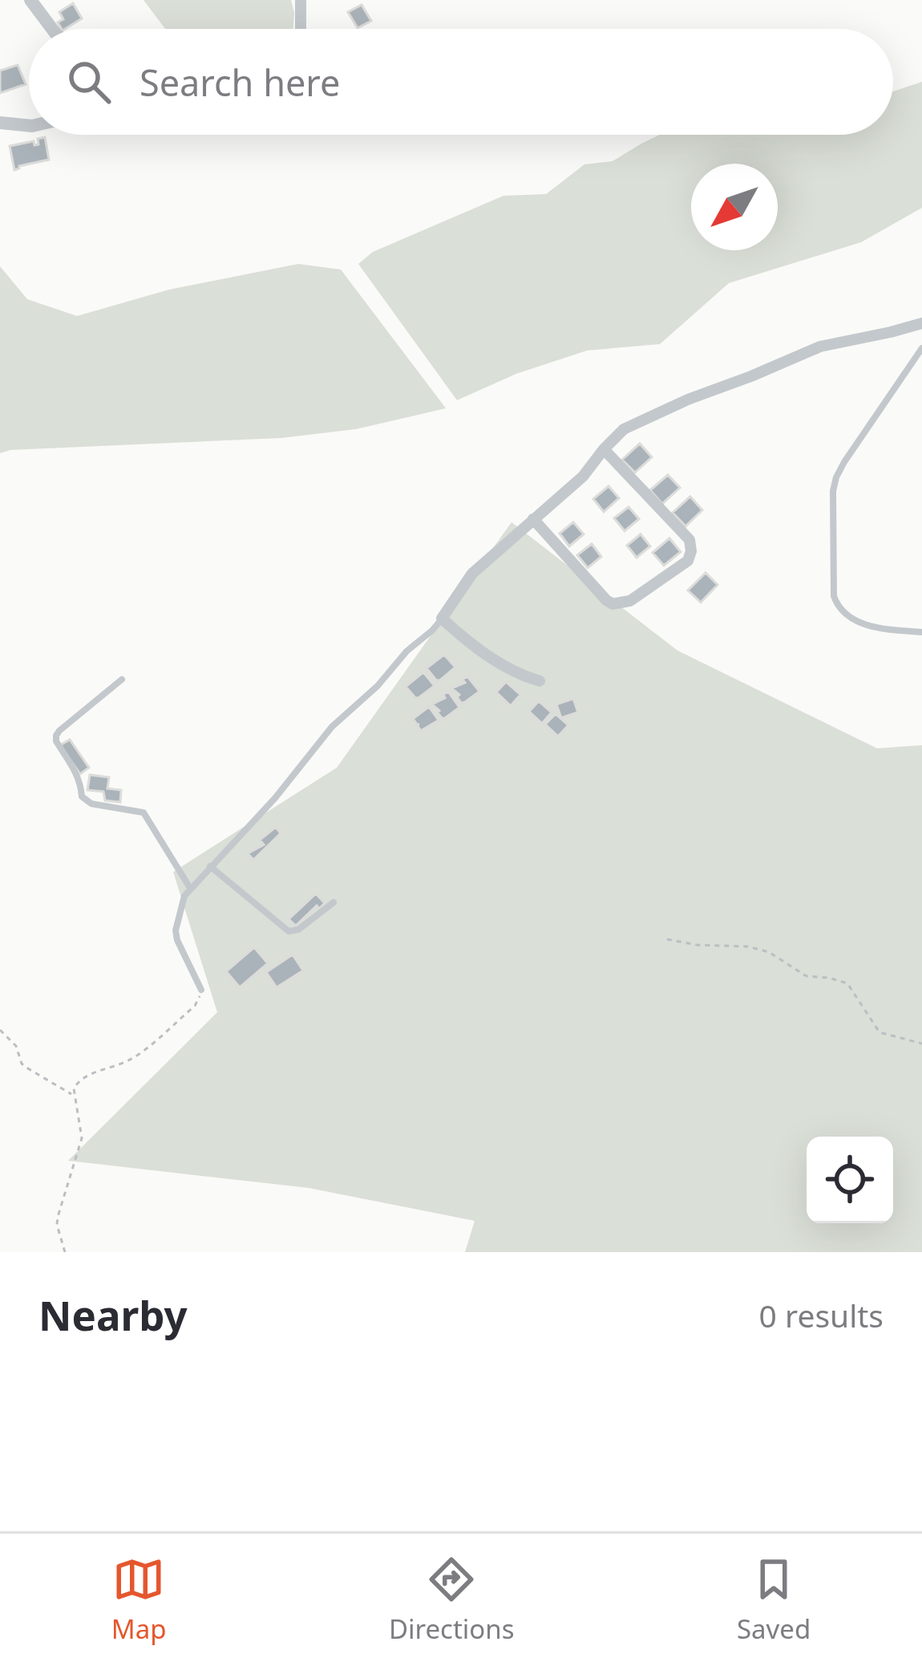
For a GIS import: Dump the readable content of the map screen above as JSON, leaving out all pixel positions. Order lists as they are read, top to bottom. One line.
{"north":"bottom left","page":{"search":"Search here","heading":["Nearby","0 results"],"nav":["Map","Directions","Saved"]}}
